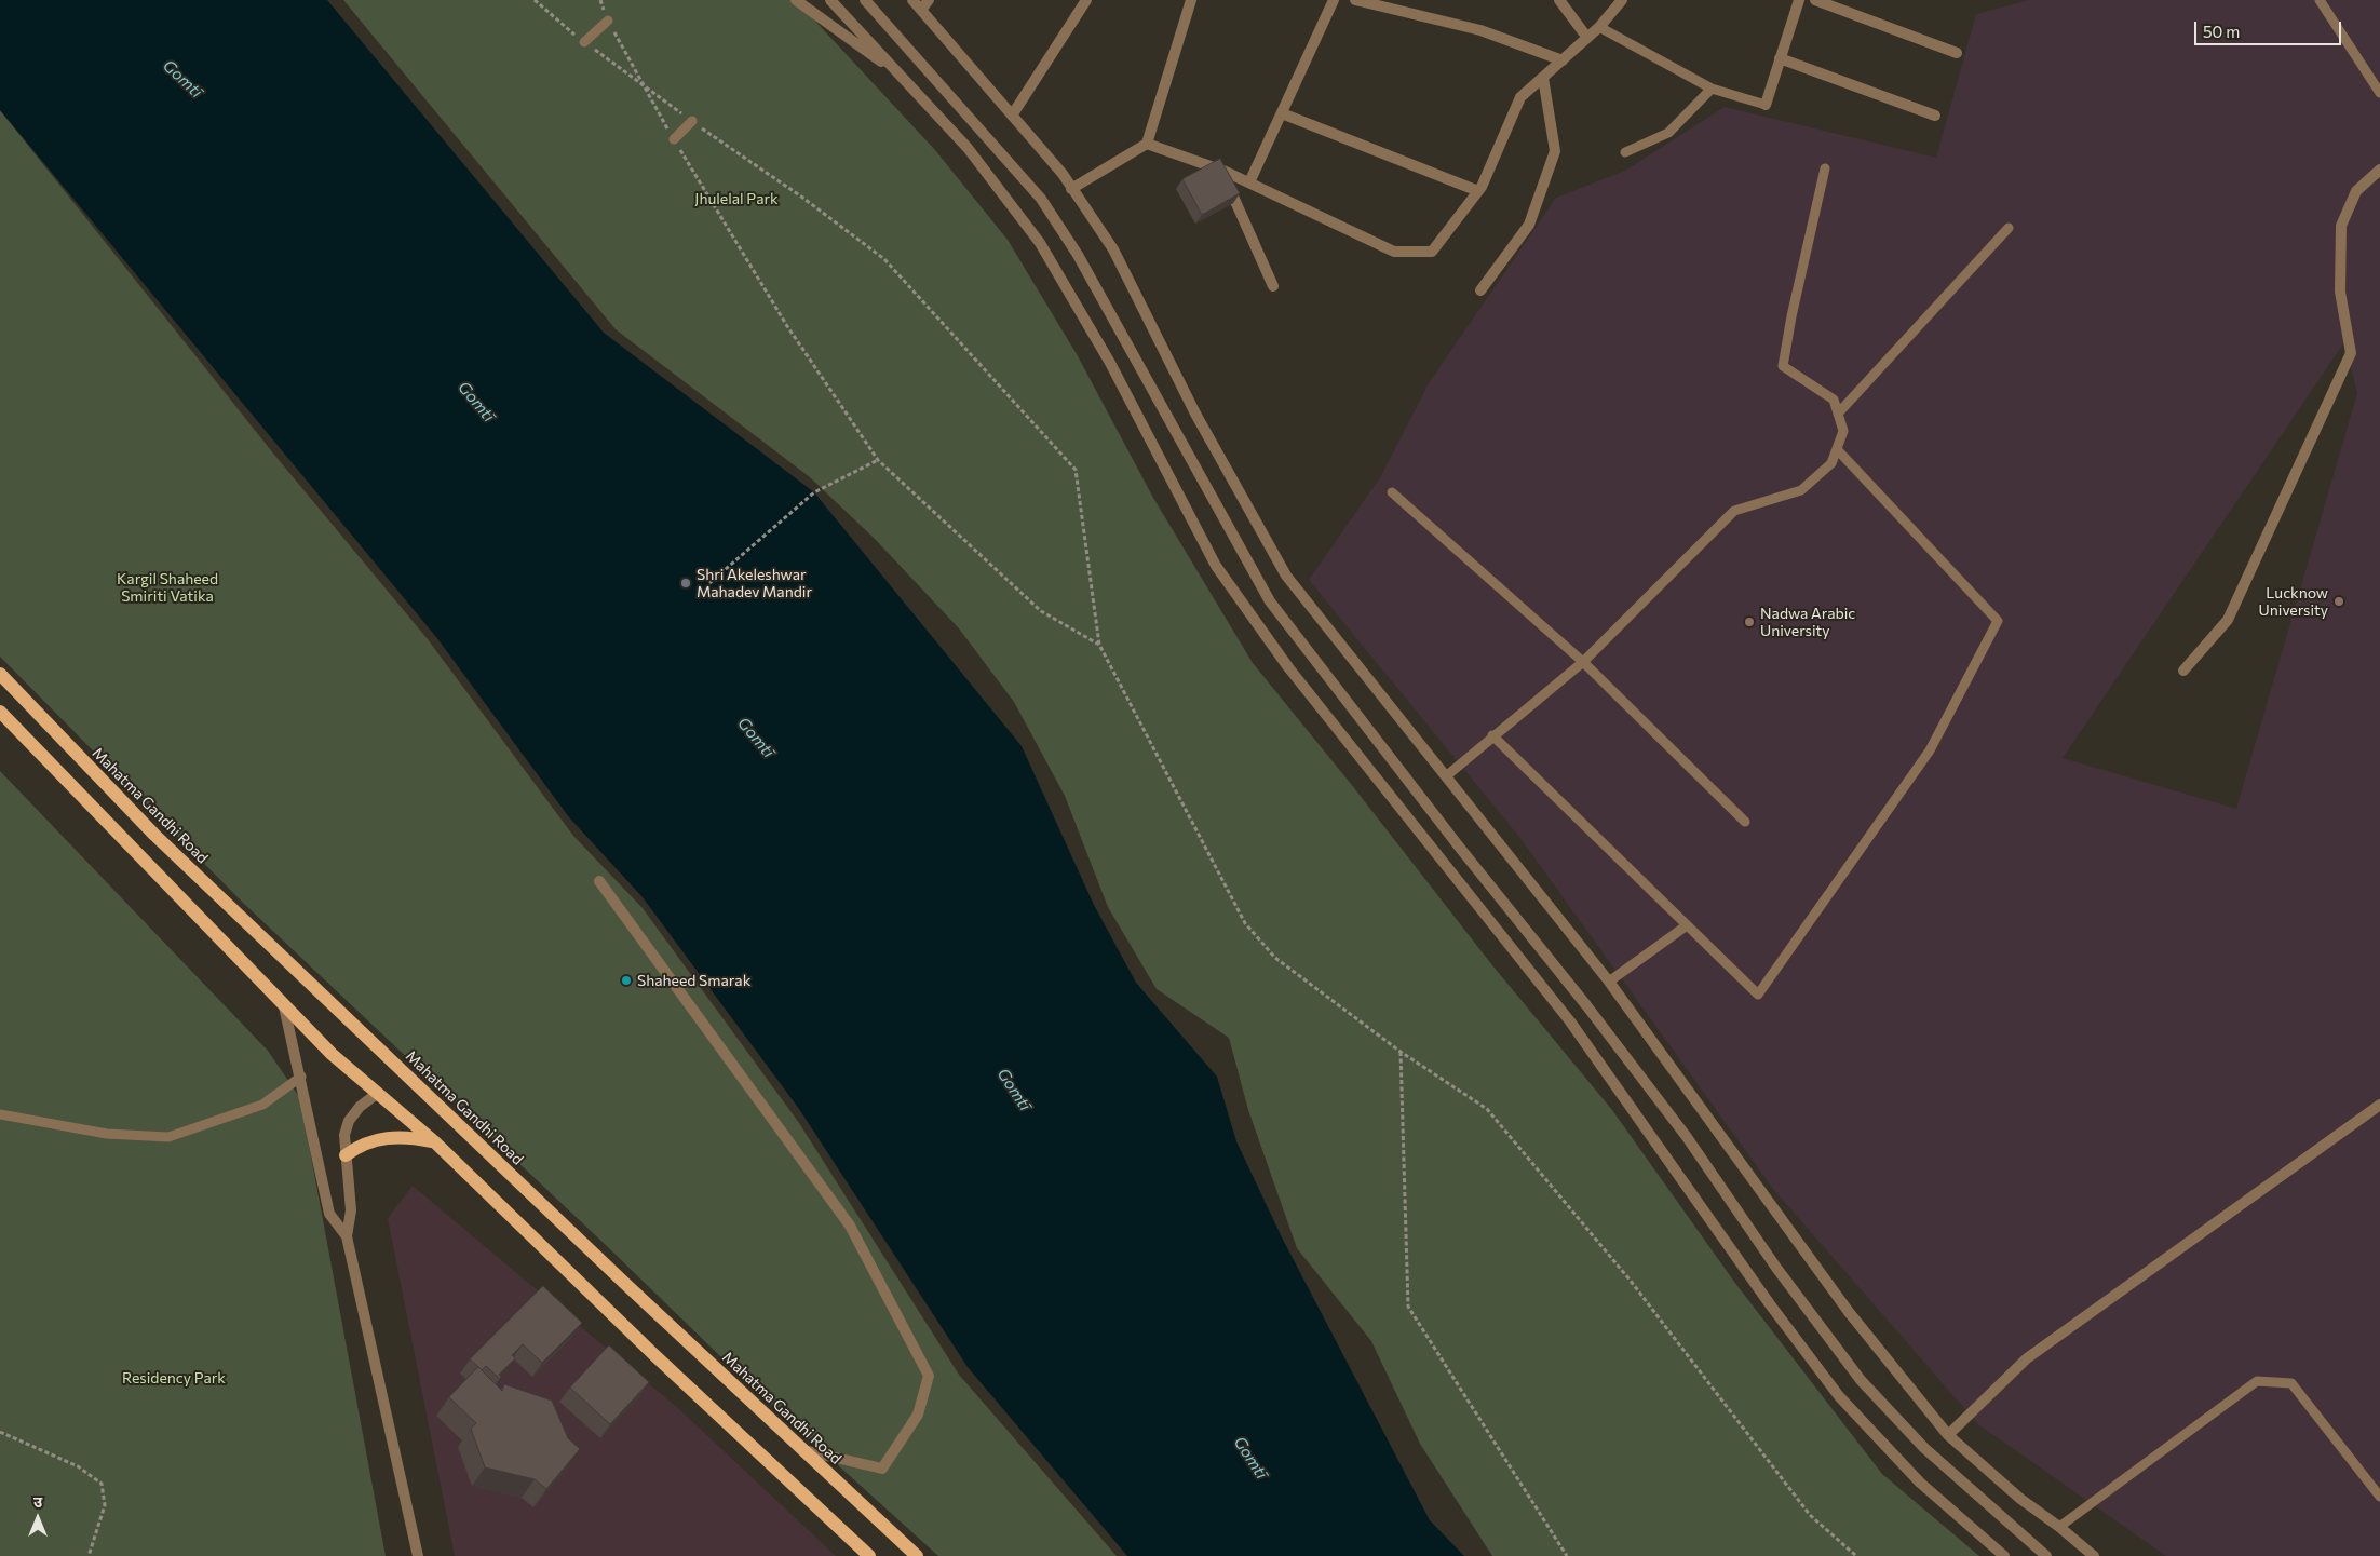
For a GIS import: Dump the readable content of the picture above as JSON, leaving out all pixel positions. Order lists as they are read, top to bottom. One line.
{"streets":{"main road":["Mahatma Gandhi Road"]},"water":["Gomtī"],"parks":["Jhulelal Park","Kargil Shaheed Smiriti Vatika","Residency Park"],"places":["Shri Akeleshwar Mahadev Mandir","Lucknow University","Nadwa Arabic University","Shaheed Smarak"],"scale_bar":"50 m","north":"top"}
